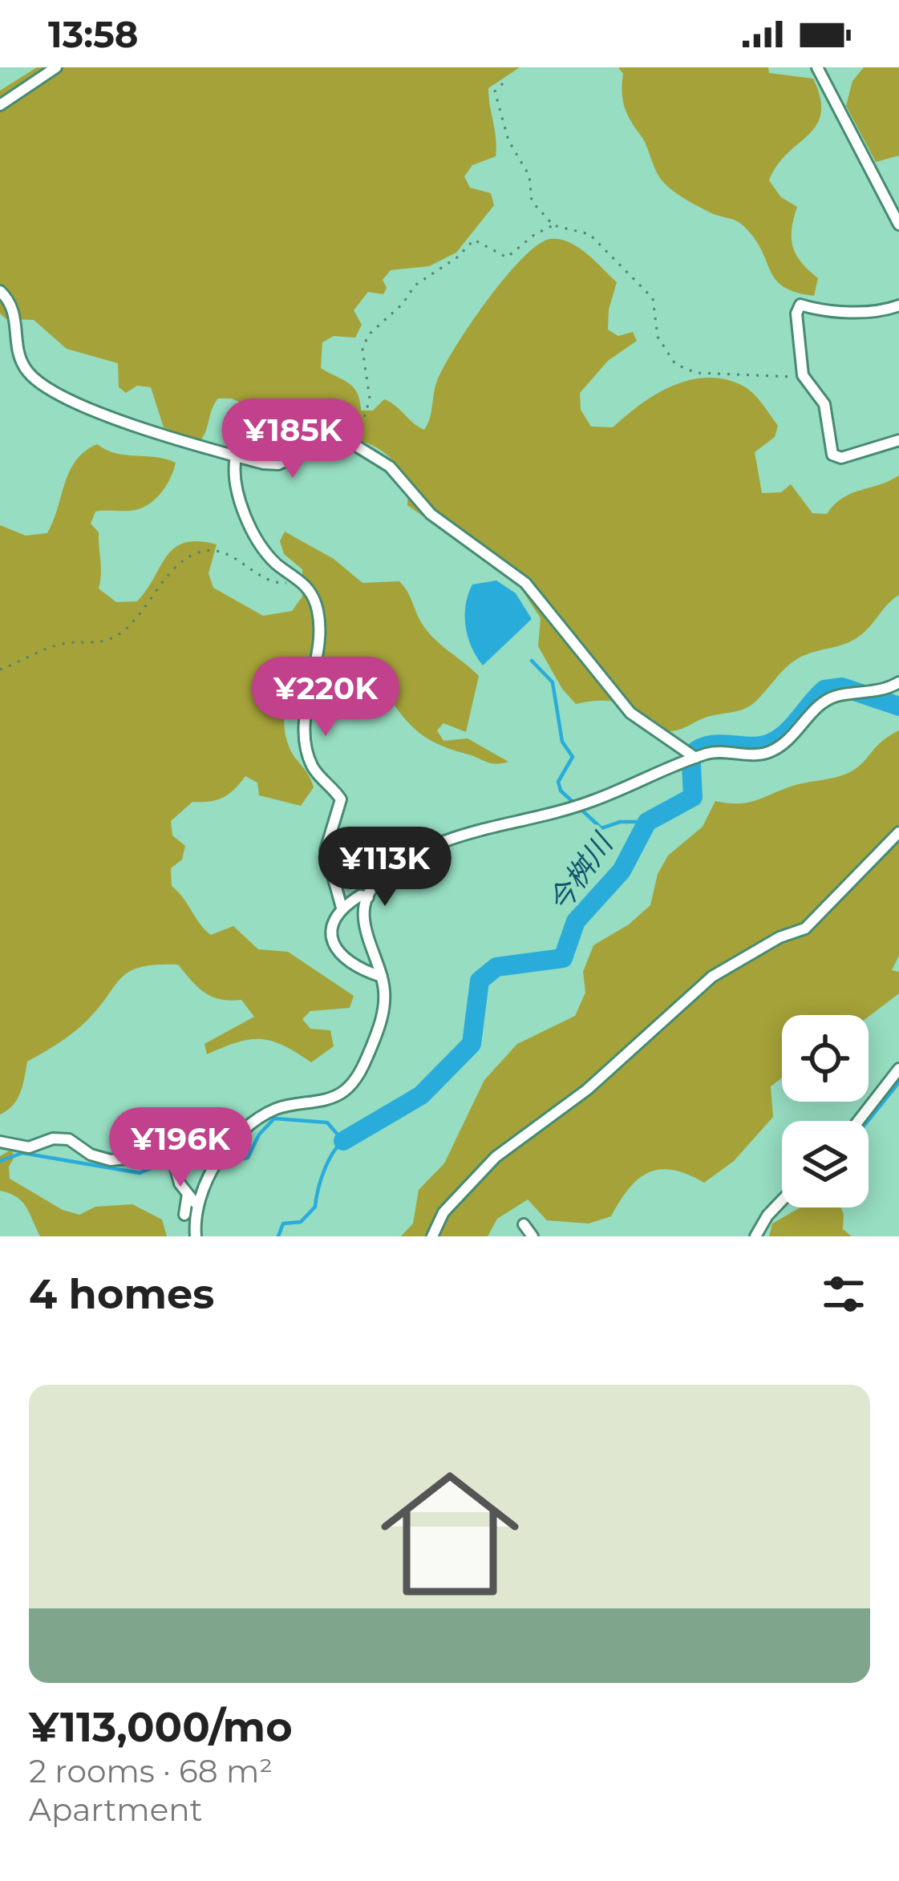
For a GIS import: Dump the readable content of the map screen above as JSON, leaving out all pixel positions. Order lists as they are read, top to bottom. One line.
{"water":["今桝川"],"page":{"status":"13:58","price":["¥185K","¥220K","¥113K","¥196K"],"heading":"4 homes","list":[{"name":"¥113,000/mo","note":"2 rooms · 68 m² · Apartment"}]}}
